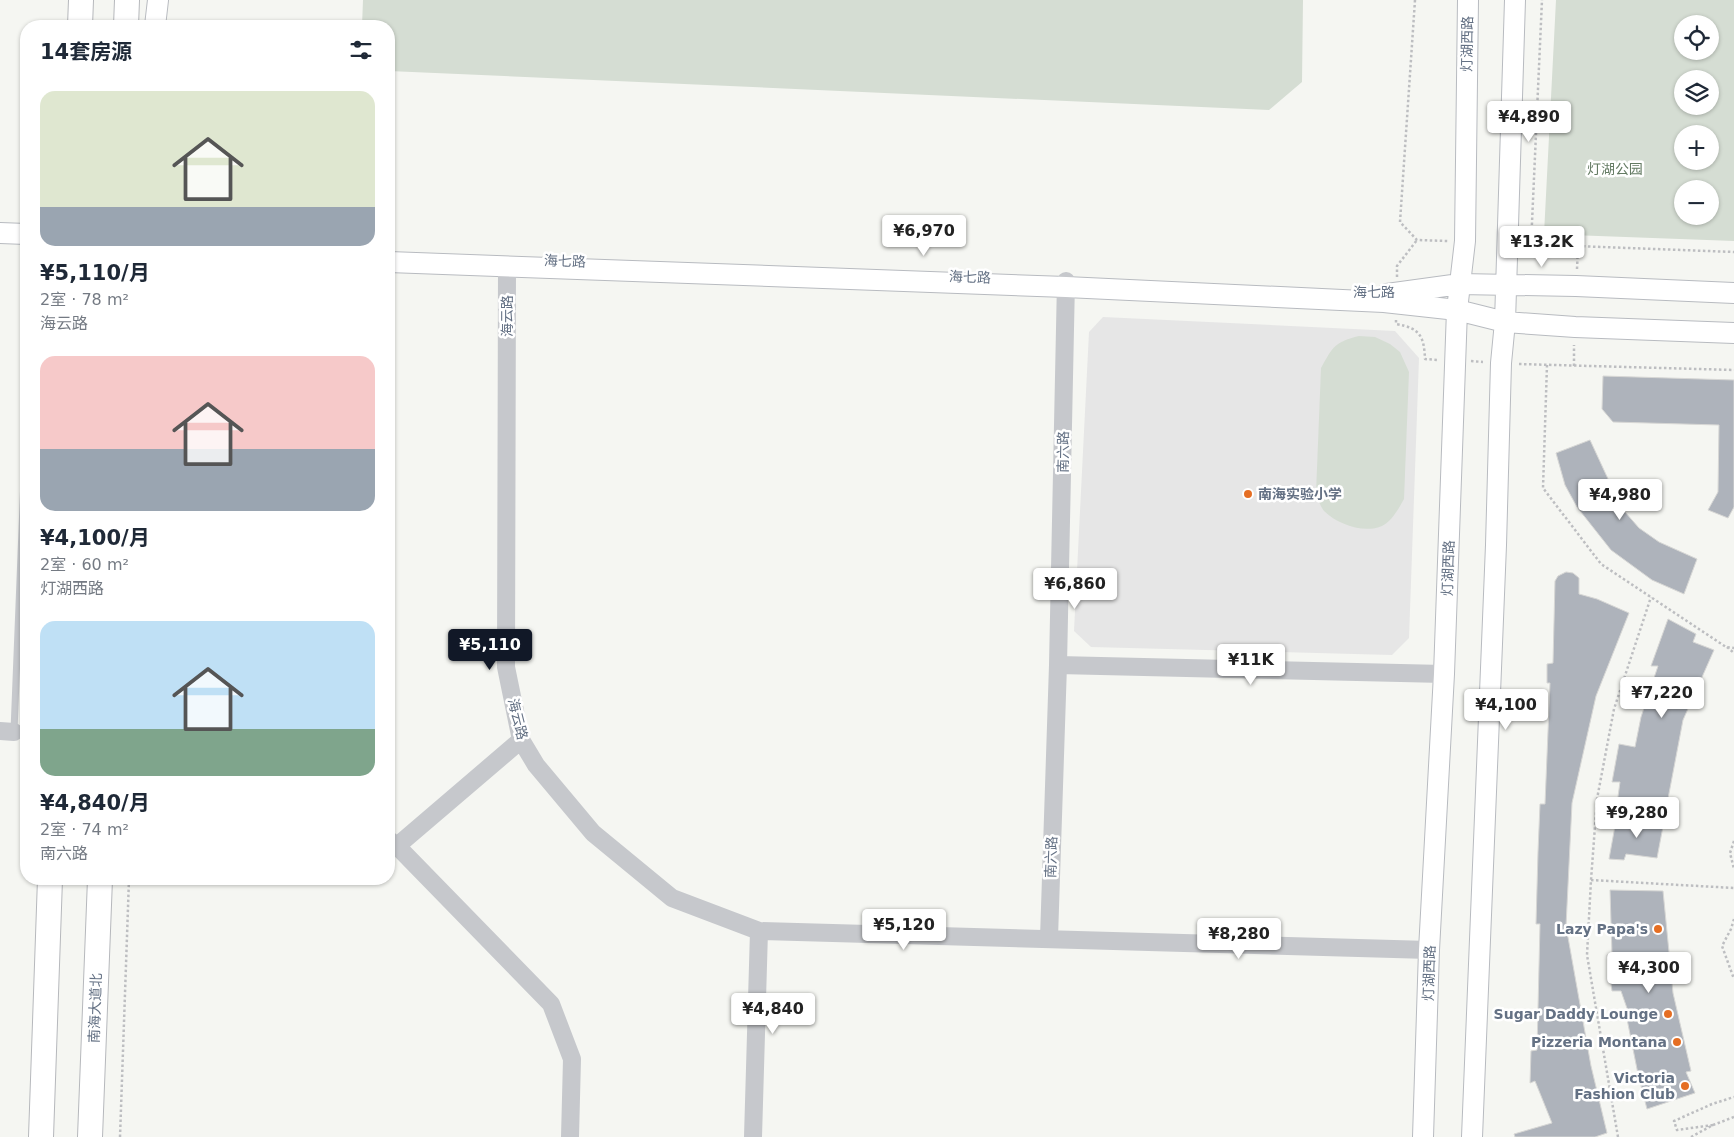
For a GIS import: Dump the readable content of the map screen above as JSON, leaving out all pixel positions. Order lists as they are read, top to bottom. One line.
{"streets":{"highway":["南海大道北"],"main road":["灯湖西路","海七路"],"street":["海云路","南六路"]},"crossings":[["灯湖西路","海七路"],["海七路","海云路"],["海七路","南六路"]],"parks":["灯湖公园"],"places":["南海实验小学","Lazy Papa's","Sugar Daddy Lounge","Pizzeria Montana","Victoria Fashion Club"],"page":{"map_buttons":["+","−"],"heading":"14套房源","list":[{"name":"¥5,110/月","note":"2室 · 78 m² · 海云路"},{"name":"¥4,100/月","note":"2室 · 60 m² · 灯湖西路"},{"name":"¥4,840/月","note":"2室 · 74 m² · 南六路"}],"price":["¥4,890","¥6,970","¥13.2K","¥4,980","¥6,860","¥5,110","¥11K","¥7,220","¥4,100","¥9,280","¥5,120","¥8,280","¥4,300","¥4,840"]}}
